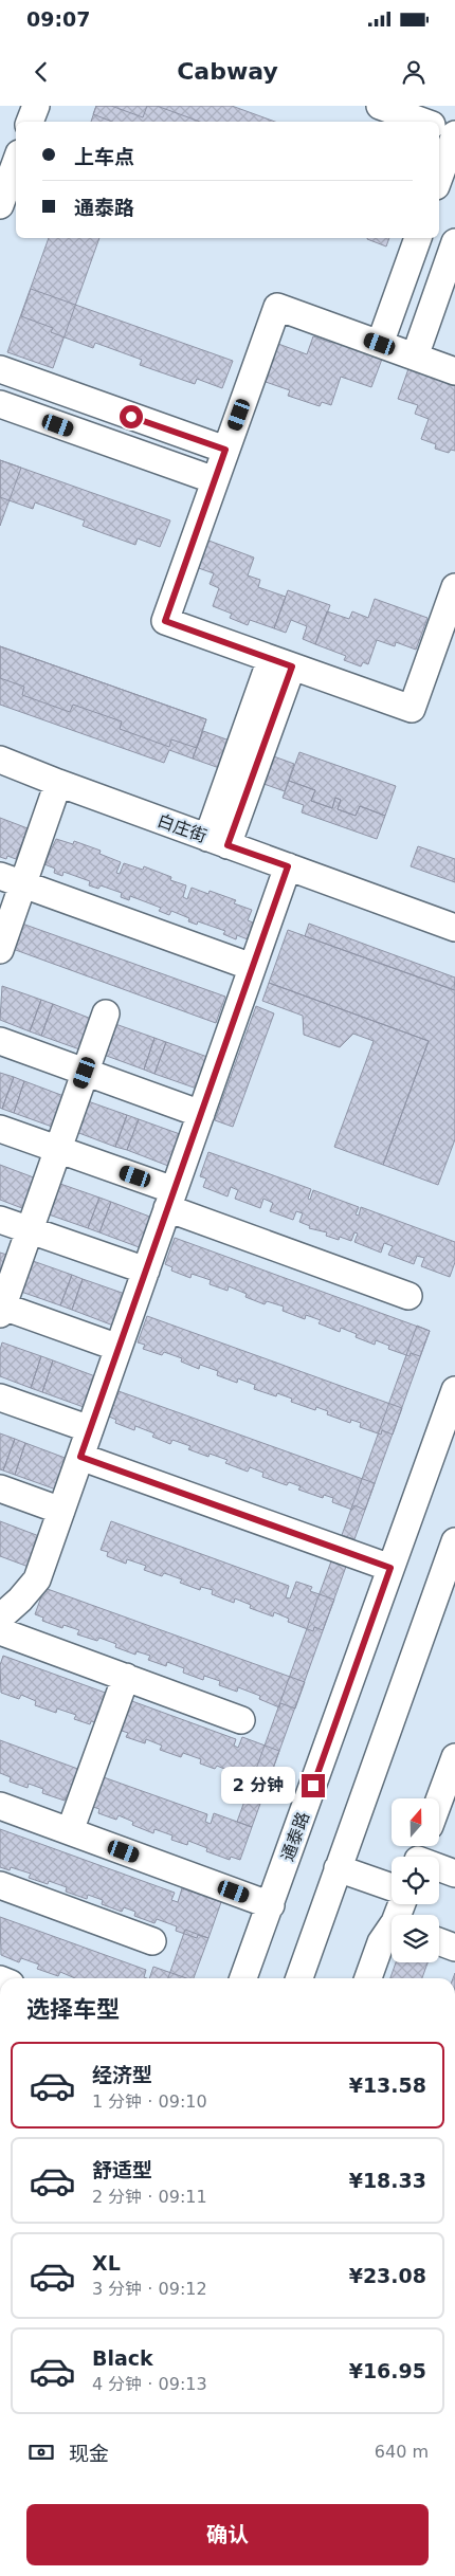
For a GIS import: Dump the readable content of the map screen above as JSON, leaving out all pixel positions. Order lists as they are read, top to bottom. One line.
{"streets":{"street":["白庄街","通泰路"]},"north":"top","page":{"status":"09:07","header":"Cabway","banner":["上车点","通泰路"],"bubble":"2 分钟","heading":"选择车型","list":[{"name":"经济型","note":"1 分钟 · 09:10","value":"¥13.58"},{"name":"舒适型","note":"2 分钟 · 09:11","value":"¥18.33"},{"name":"XL","note":"3 分钟 · 09:12","value":"¥23.08"},{"name":"Black","note":"4 分钟 · 09:13","value":"¥16.95"}],"pay":["现金","640 m"],"buttons":"确认"}}
